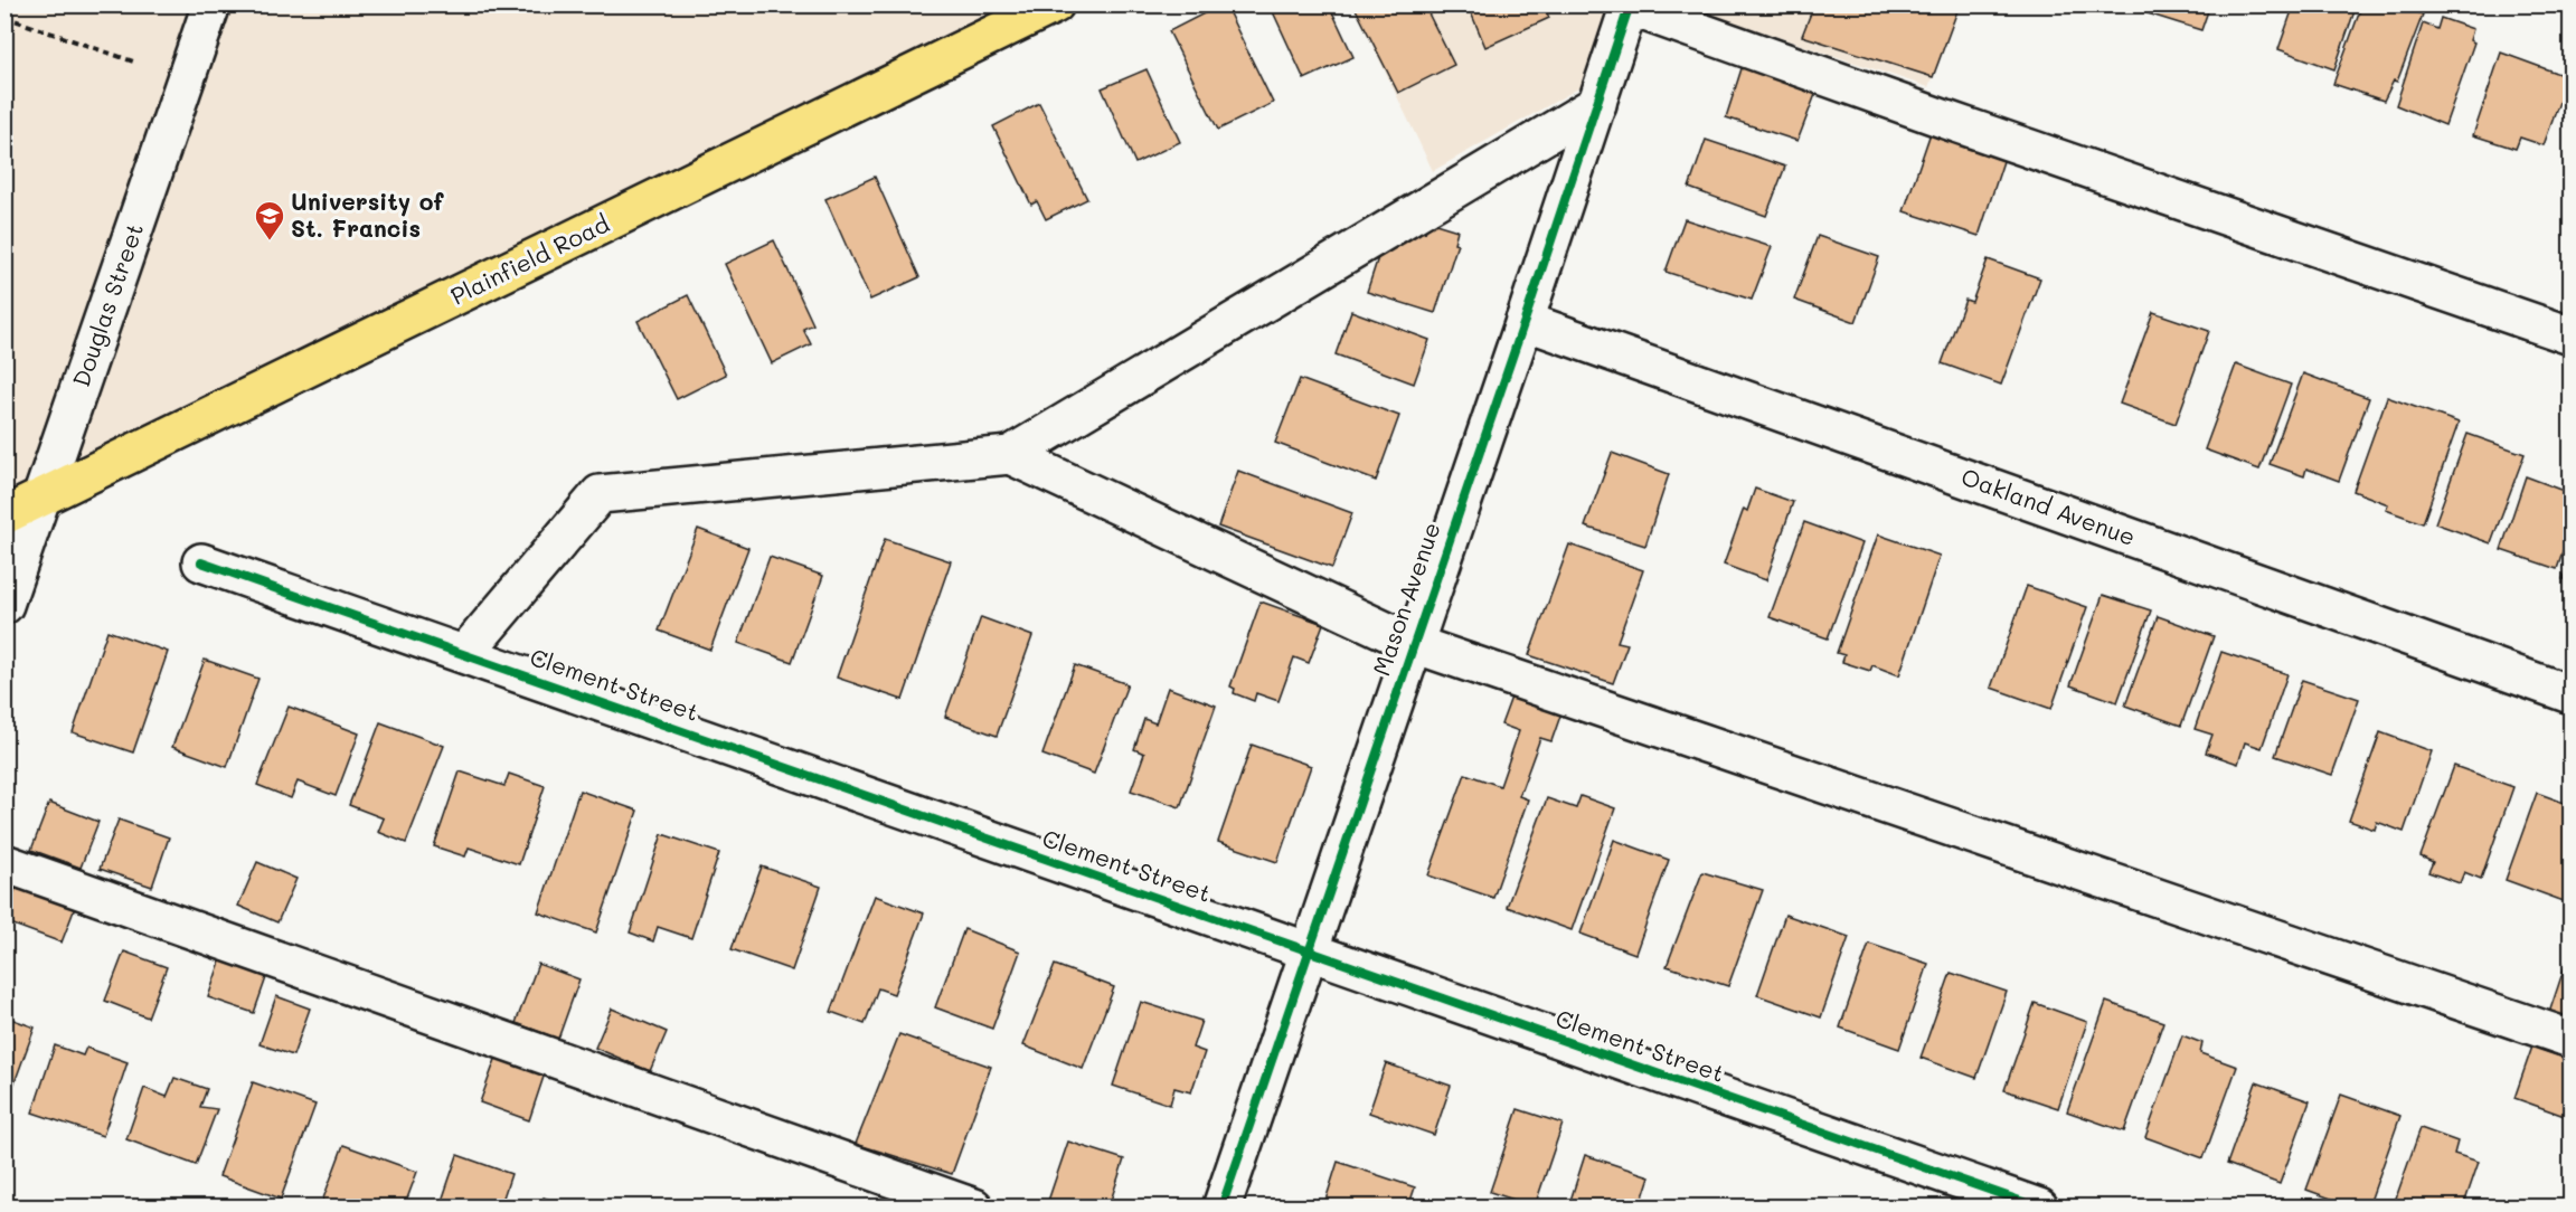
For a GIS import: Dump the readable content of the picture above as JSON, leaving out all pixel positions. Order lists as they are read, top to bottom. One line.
{"streets":{"main road":["Plainfield Road"],"street":["Douglas Street","Oakland Avenue","Mason Avenue","Clement Street"]},"crossings":[["Plainfield Road","Douglas Street"],["Oakland Avenue","Mason Avenue"],["Mason Avenue","Clement Street"]],"places":{"school or university":["University of St. Francis"]}}
